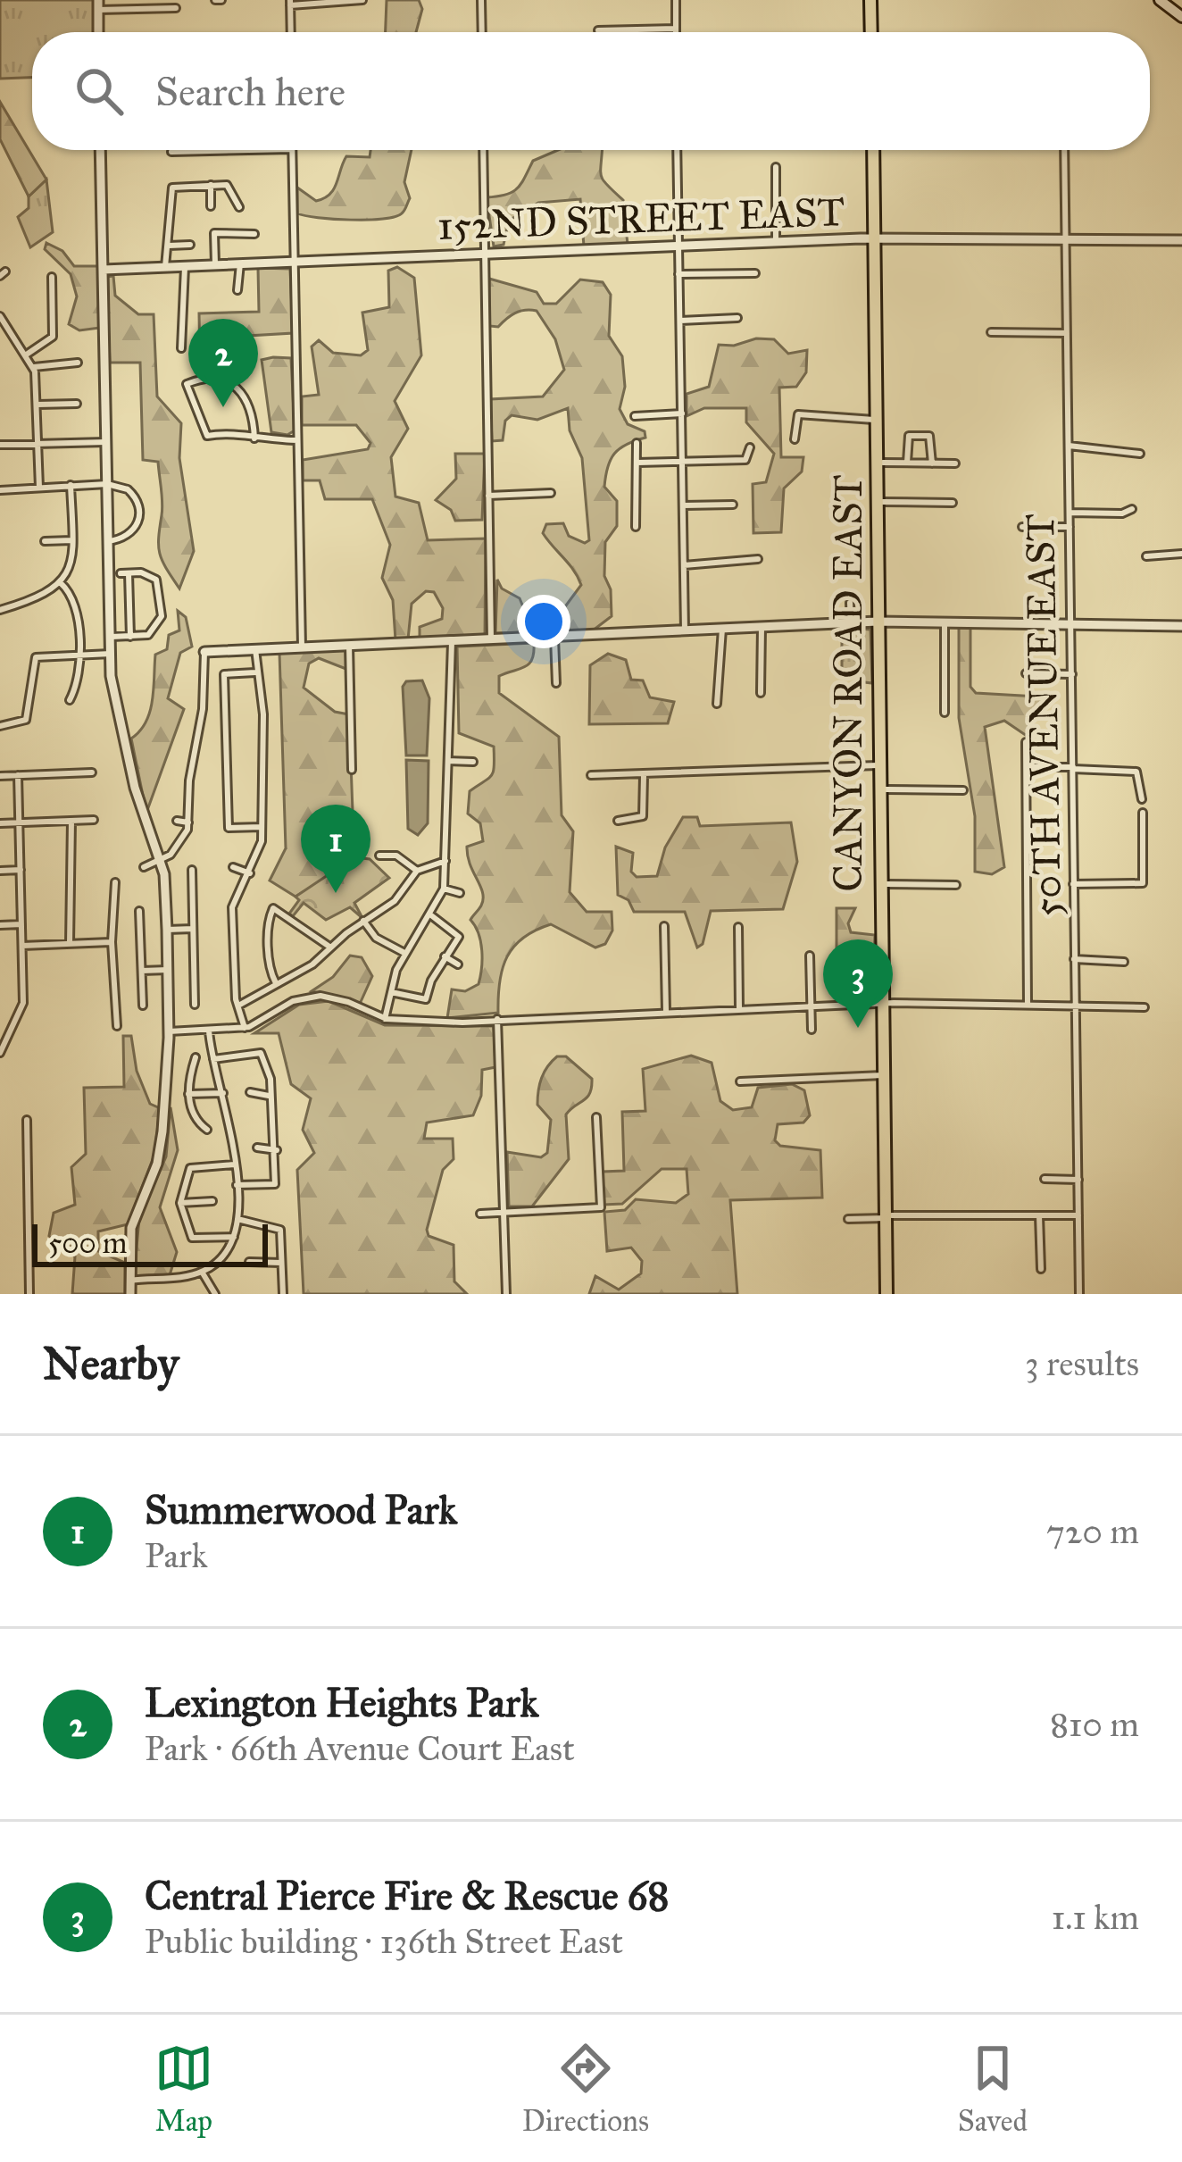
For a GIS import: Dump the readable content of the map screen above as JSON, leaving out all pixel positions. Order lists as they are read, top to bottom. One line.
{"streets":{"main road":["CANYON ROAD EAST"],"street":["152ND STREET EAST","50TH AVENUE EAST"]},"crossings":[["152ND STREET EAST","CANYON ROAD EAST"],["152ND STREET EAST","50TH AVENUE EAST"]],"scale_bar":"500 m","page":{"search":"Search here","pins":["2","1","3"],"scale":"500 m","heading":["Nearby","3 results"],"list":[{"mark":"1","name":"Summerwood Park","note":"Park","value":"720 m"},{"mark":"2","name":"Lexington Heights Park","note":"Park · 66th Avenue Court East","value":"810 m"},{"mark":"3","name":"Central Pierce Fire & Rescue 68","note":"Public building · 136th Street East","value":"1.1 km"}],"nav":["Map","Directions","Saved"]}}
